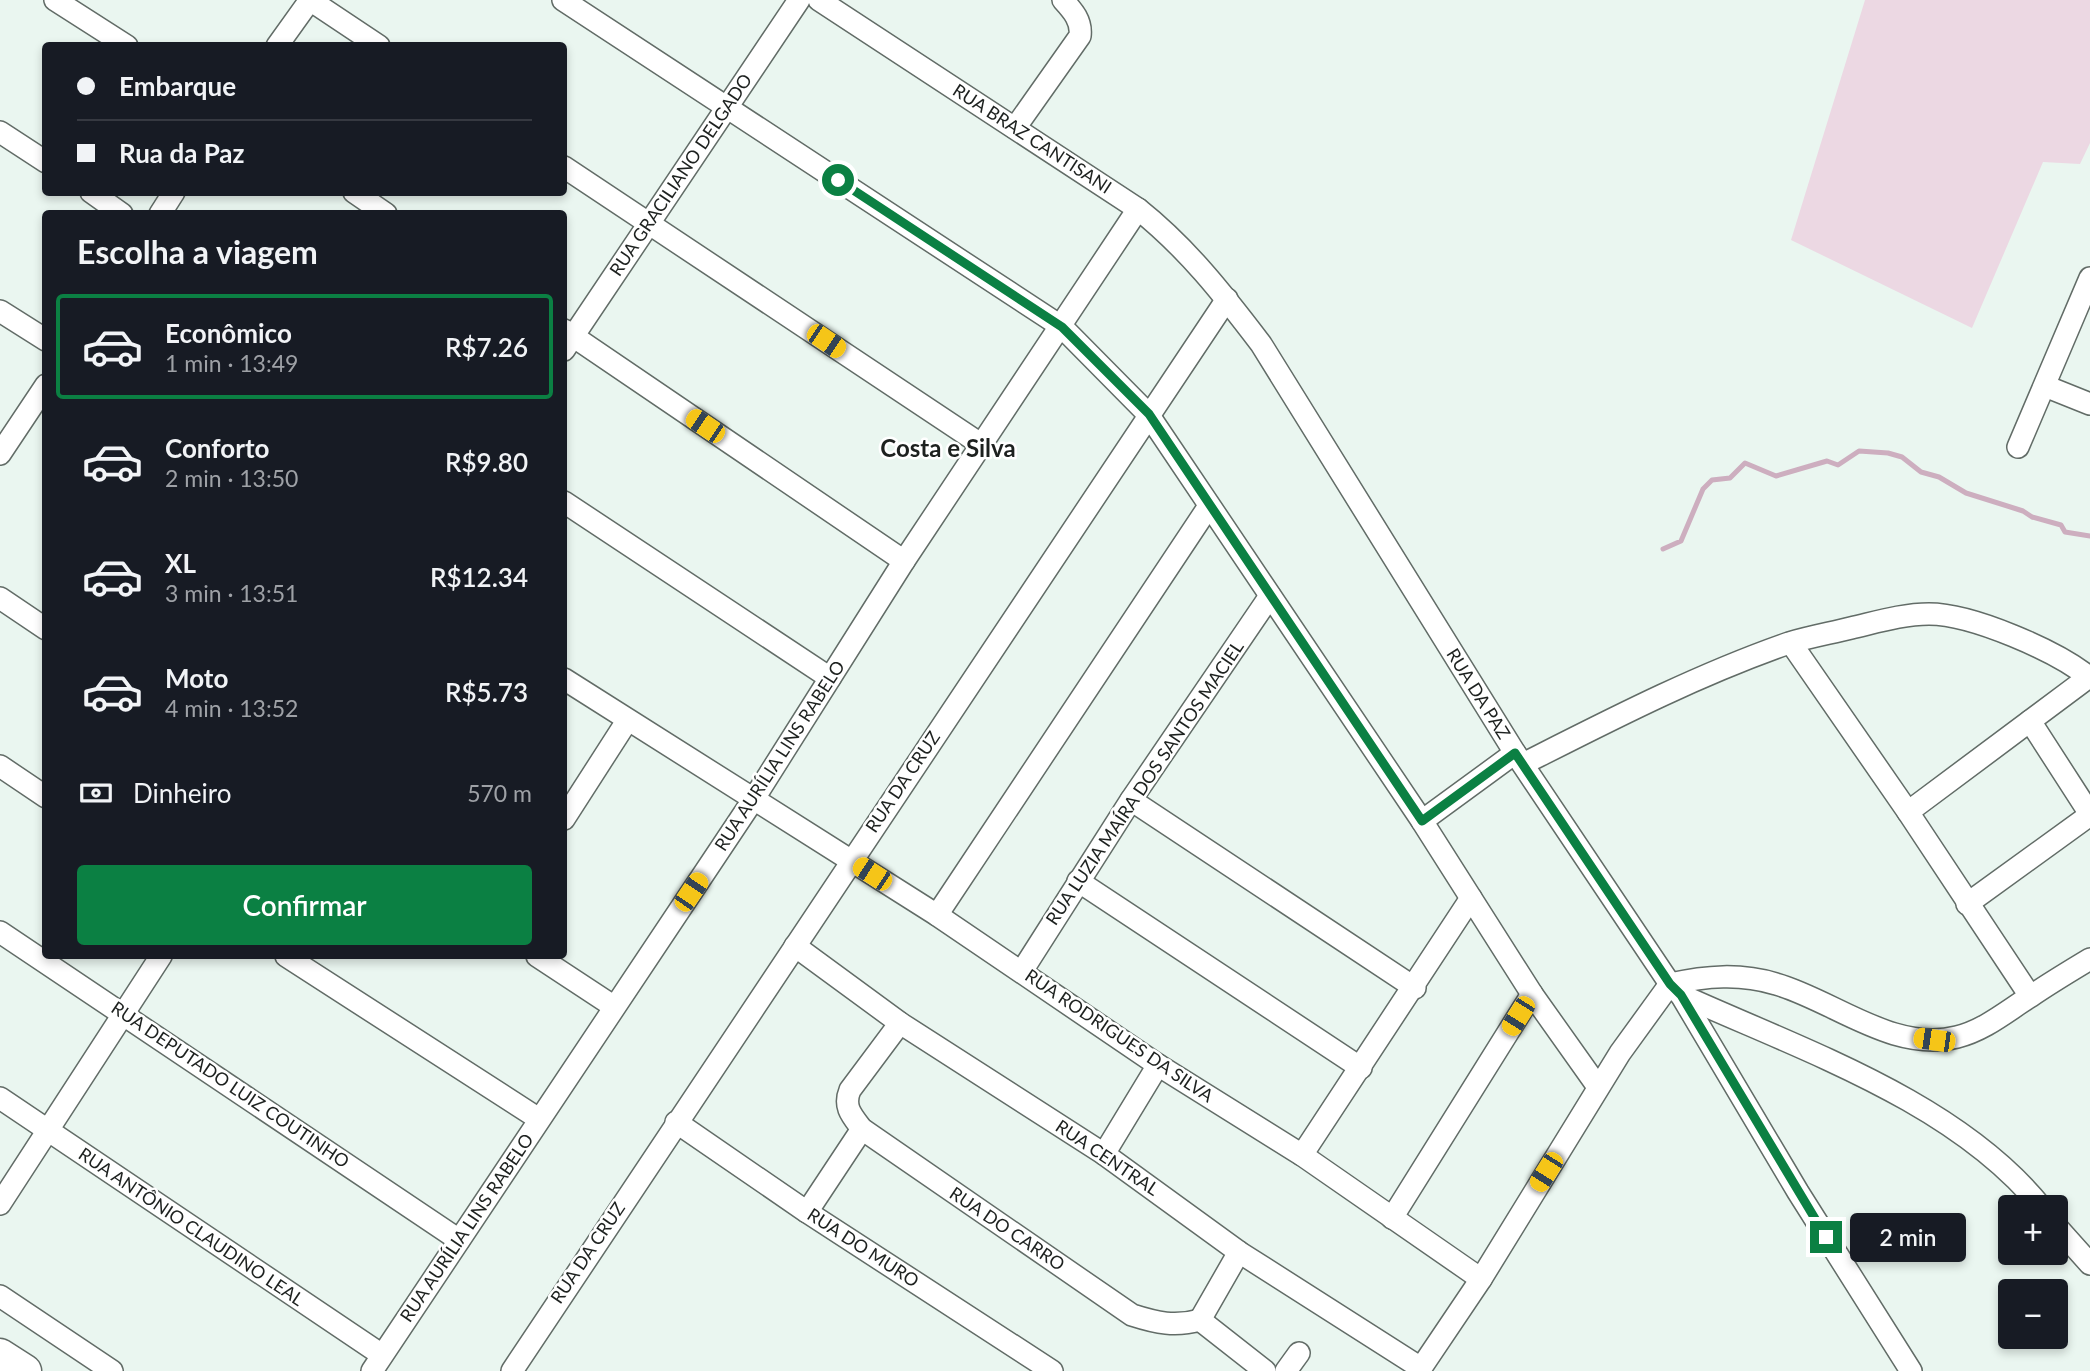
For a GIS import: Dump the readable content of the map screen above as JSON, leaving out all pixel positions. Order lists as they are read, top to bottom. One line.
{"streets":{"street":["RUA BRAZ CANTISANI","RUA GRACILIANO DELGADO","RUA DA PAZ","RUA AURÍLIA LINS RABELO","RUA DA CRUZ","RUA LUZIA MAÍRA DOS SANTOS MACIEL","RUA RODRIGUES DA SILVA","RUA DEPUTADO LUIZ COUTINHO","RUA CENTRAL","RUA ANTÔNIO CLAUDINO LEAL","RUA DO CARRO","RUA DO MURO"]},"crossings":[["RUA BRAZ CANTISANI","RUA DA PAZ"],["RUA BRAZ CANTISANI","RUA AURÍLIA LINS RABELO"],["RUA BRAZ CANTISANI","RUA DA CRUZ"],["RUA DA PAZ","RUA DA CRUZ"],["RUA AURÍLIA LINS RABELO","RUA RODRIGUES DA SILVA"],["RUA AURÍLIA LINS RABELO","RUA DEPUTADO LUIZ COUTINHO"],["RUA AURÍLIA LINS RABELO","RUA ANTÔNIO CLAUDINO LEAL"],["RUA DA CRUZ","RUA RODRIGUES DA SILVA"],["RUA DA CRUZ","RUA CENTRAL"],["RUA DA CRUZ","RUA DO MURO"],["RUA LUZIA MAÍRA DOS SANTOS MACIEL","RUA RODRIGUES DA SILVA"],["RUA CENTRAL","RUA DO CARRO"]],"districts":["Costa e Silva"],"page":{"banner":["Embarque","Rua da Paz"],"heading":"Escolha a viagem","list":[{"name":"Econômico","note":"1 min · 13:49","value":"R$7.26"},{"name":"Conforto","note":"2 min · 13:50","value":"R$9.80"},{"name":"XL","note":"3 min · 13:51","value":"R$12.34"},{"name":"Moto","note":"4 min · 13:52","value":"R$5.73"}],"pay":["Dinheiro","570 m"],"buttons":"Confirmar","map_buttons":["+","−"],"bubble":"2 min"}}
